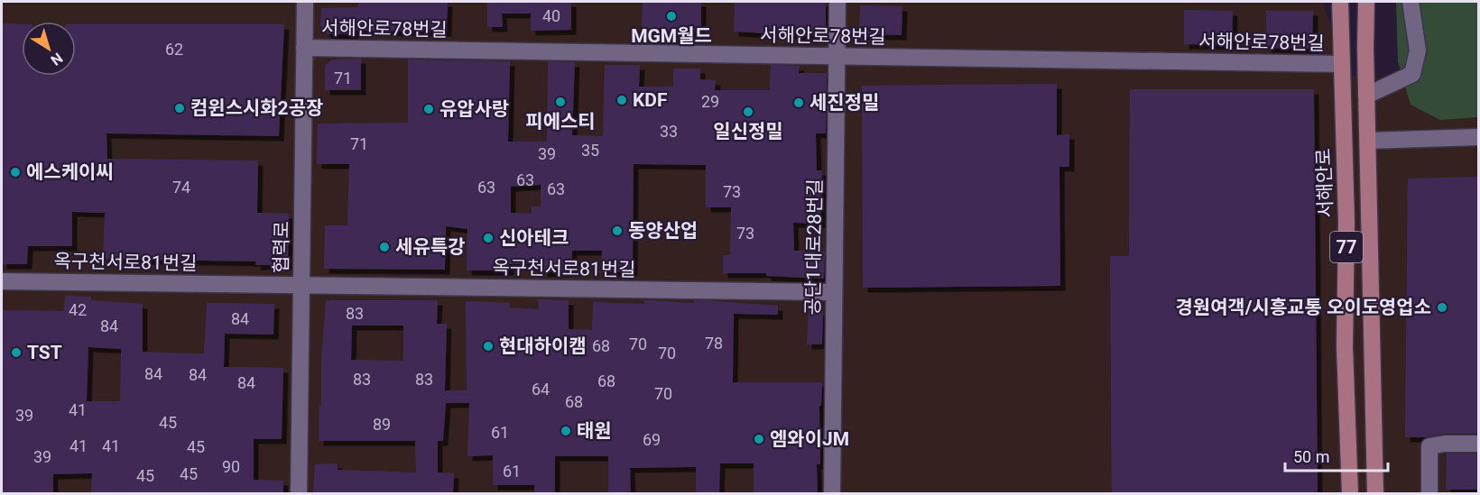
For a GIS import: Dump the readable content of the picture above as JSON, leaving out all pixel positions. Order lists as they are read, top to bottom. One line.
{"streets":{"main road":["서해안로","77"],"street":["서해안로78번길","협력로","공단1대로28번길","옥구천서로81번길"]},"crossings":[["서해안로78번길","서해안로"],["서해안로78번길","협력로"],["서해안로78번길","공단1대로28번길"],["협력로","옥구천서로81번길"],["공단1대로28번길","옥구천서로81번길"]],"places":["MGM월드","KDF","피에스티","세진정밀","컴윈스시화2공장","유압사랑","일신정밀","에스케이씨","동양산업","신아테크","세유특강","경원여객/시흥교통 오이도영업소","현대하이캠","TST","태원","엠와이JM"],"house_numbers":["40","62","71","29","33","71","35","39","63","74","63","63","73","73","42","83","84","84","78","70","68","70","84","84","83","83","68","84","64","70","68","41","39","45","89","61","69","41","41","45","39","90","61","45","45"],"scale_bar":"50 m","north":"bottom right"}
